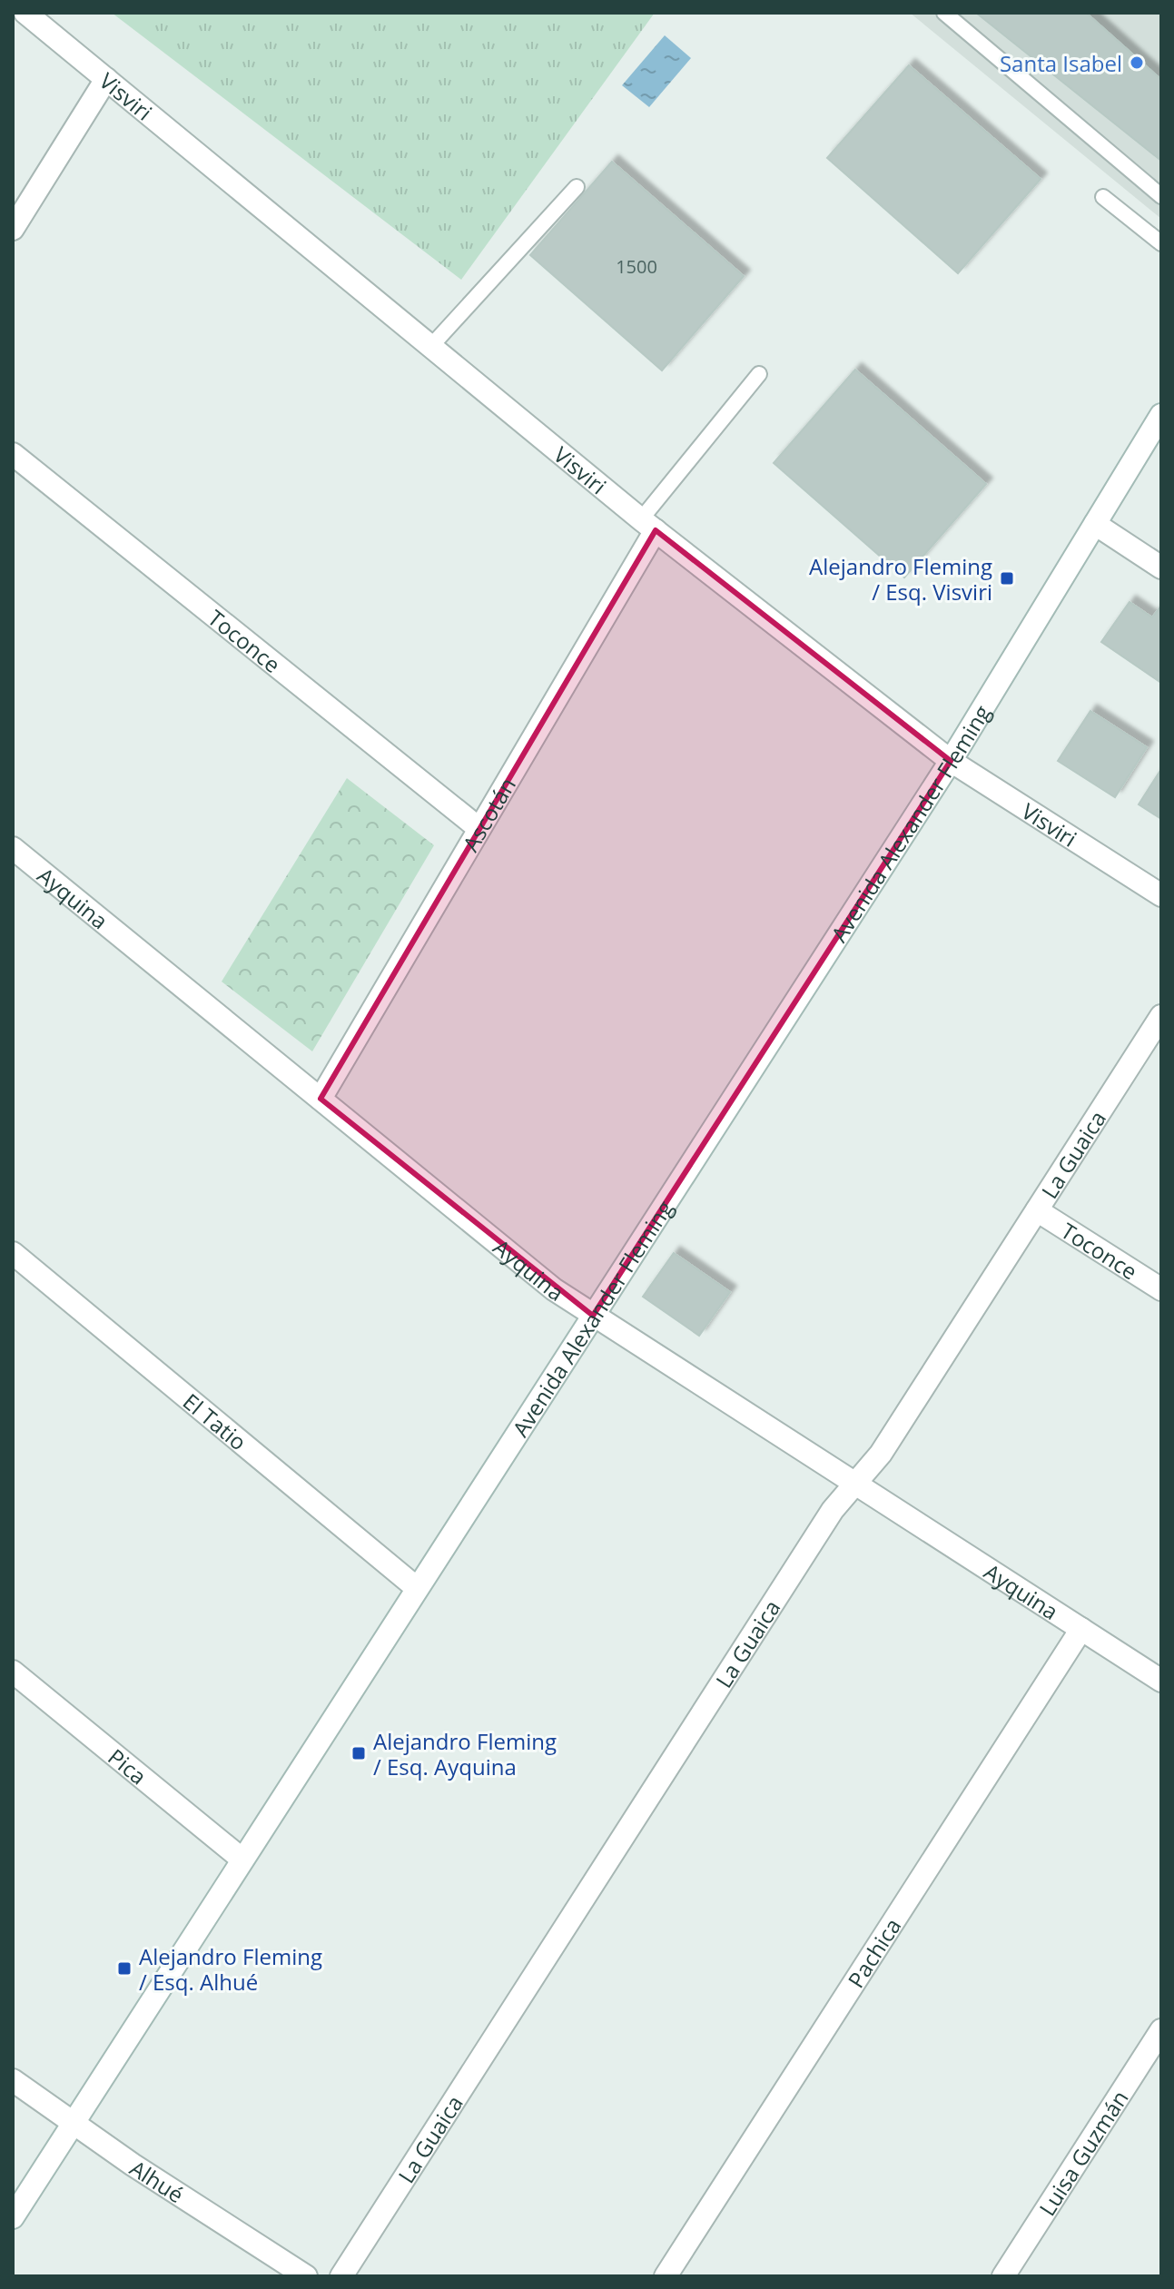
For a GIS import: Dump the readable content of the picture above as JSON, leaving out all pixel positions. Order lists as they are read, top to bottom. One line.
{"streets":{"street":["Visviri","Toconce","Ascotán","Avenida Alexander Fleming","Ayquina","La Guaica","El Tatio","Pica","Pachica","Luisa Guzmán","Alhué"]},"crossings":[["Visviri","Ascotán"],["Visviri","Avenida Alexander Fleming"],["Toconce","Ascotán"],["Toconce","La Guaica"],["Ascotán","Ayquina"],["Avenida Alexander Fleming","Ayquina"],["Avenida Alexander Fleming","El Tatio"],["Avenida Alexander Fleming","Pica"],["Avenida Alexander Fleming","Alhué"],["Ayquina","La Guaica"],["Ayquina","Pachica"]],"places":{"other":["Santa Isabel"],"transit":["Alejandro Fleming / Esq. Visviri","Alejandro Fleming / Esq. Ayquina","Alejandro Fleming / Esq. Alhué"]},"house_numbers":["1500"]}
